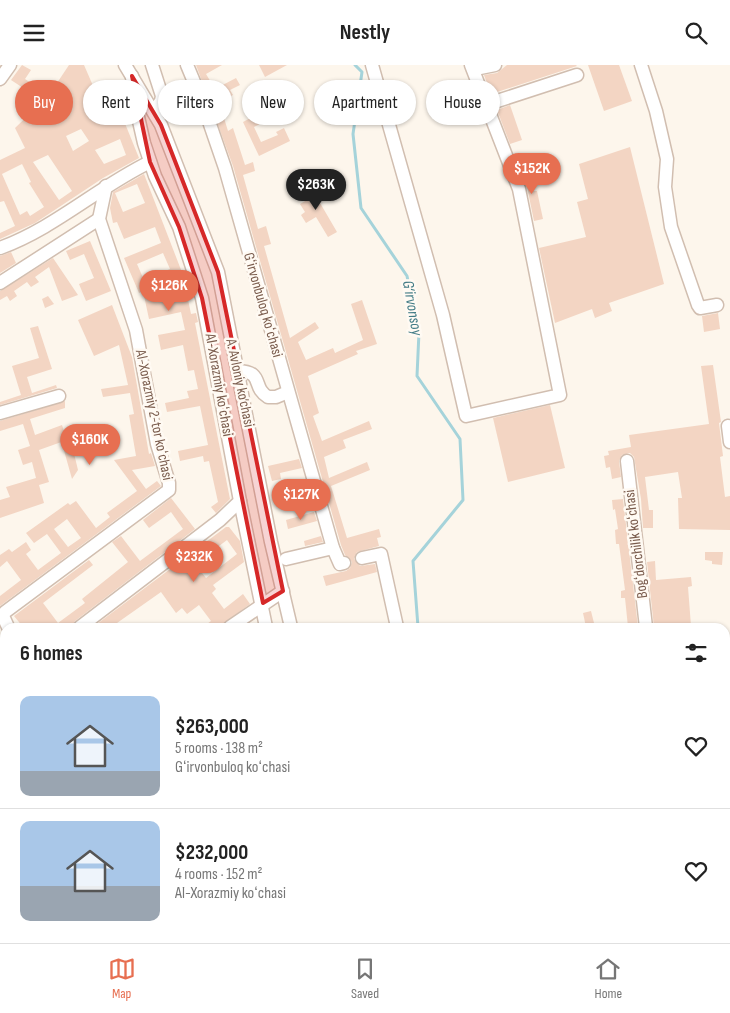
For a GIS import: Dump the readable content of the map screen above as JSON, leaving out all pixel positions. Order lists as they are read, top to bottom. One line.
{"streets":{"street":["Gʻirvonbuloq koʻchasi","A. Avloniy ko‘chasi","Al-Xorazmiy koʻchasi","Al-Xorazmiy 2-tor koʻchasi","Bogʻdorchilik koʻchasi"]},"crossings":[["A. Avloniy ko‘chasi","Al-Xorazmiy koʻchasi"]],"water":["G‘irvonsoy"],"page":{"header":"Nestly","chip":["Buy","Rent","Filters","New","Apartment","House"],"price":["$152K","$263K","$126K","$160K","$127K","$232K"],"heading":"6 homes","list":[{"name":"$263,000","note":"5 rooms · 138 m² · Gʻirvonbuloq koʻchasi"},{"name":"$232,000","note":"4 rooms · 152 m² · Al-Xorazmiy koʻchasi"}],"tabs":["Map","Saved","Home"]}}
